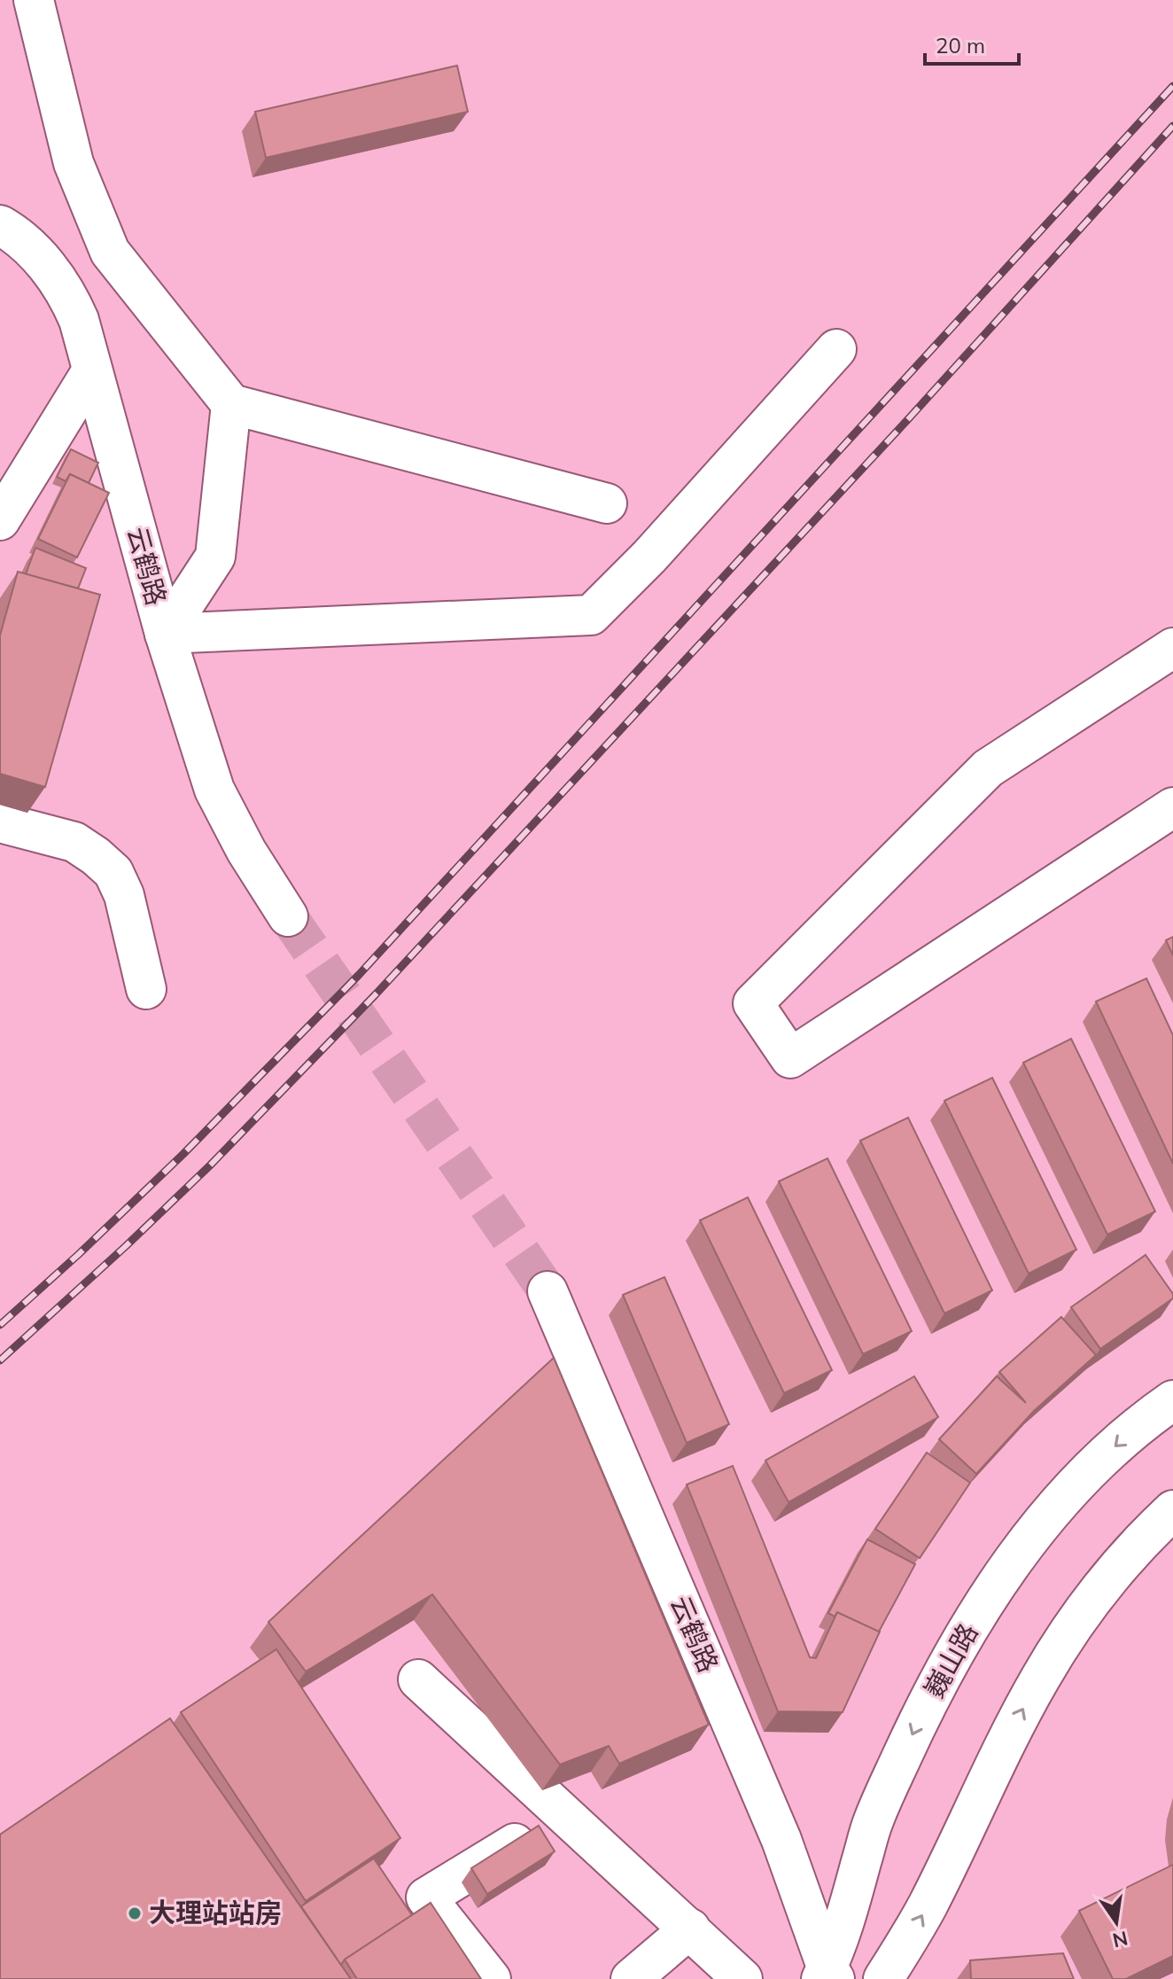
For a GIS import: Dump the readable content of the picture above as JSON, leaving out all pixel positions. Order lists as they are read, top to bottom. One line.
{"streets":{"main road":["云鹤路","巍山路"]},"crossings":[["云鹤路","巍山路"]],"places":["大理站站房"],"scale_bar":"20 m","north":"bottom"}
